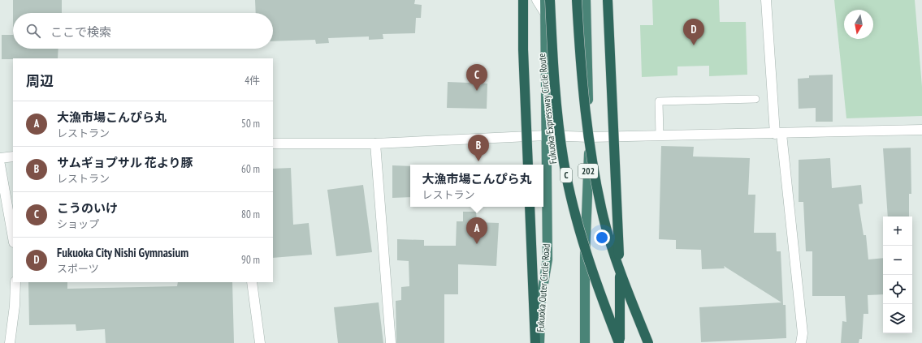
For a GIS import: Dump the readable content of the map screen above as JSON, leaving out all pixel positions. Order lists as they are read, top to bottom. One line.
{"streets":{"highway":["Fukuoka Expressway Circle Route","202","C","Fukuoka Outer Circle Road"]},"north":"bottom","page":{"search":"ここで検索","pins":["D","C","B","A"],"heading":["周辺","4件"],"list":[{"mark":"A","name":"大漁市場こんぴら丸","note":"レストラン","value":"50 m"},{"mark":"B","name":"サムギョプサル 花より豚","note":"レストラン","value":"60 m"},{"mark":"C","name":"こうのいけ","note":"ショップ","value":"80 m"},{"mark":"D","name":"Fukuoka City Nishi Gymnasium","note":"スポーツ","value":"90 m"}],"popup":["大漁市場こんぴら丸","レストラン"],"map_buttons":["+","−"]}}
